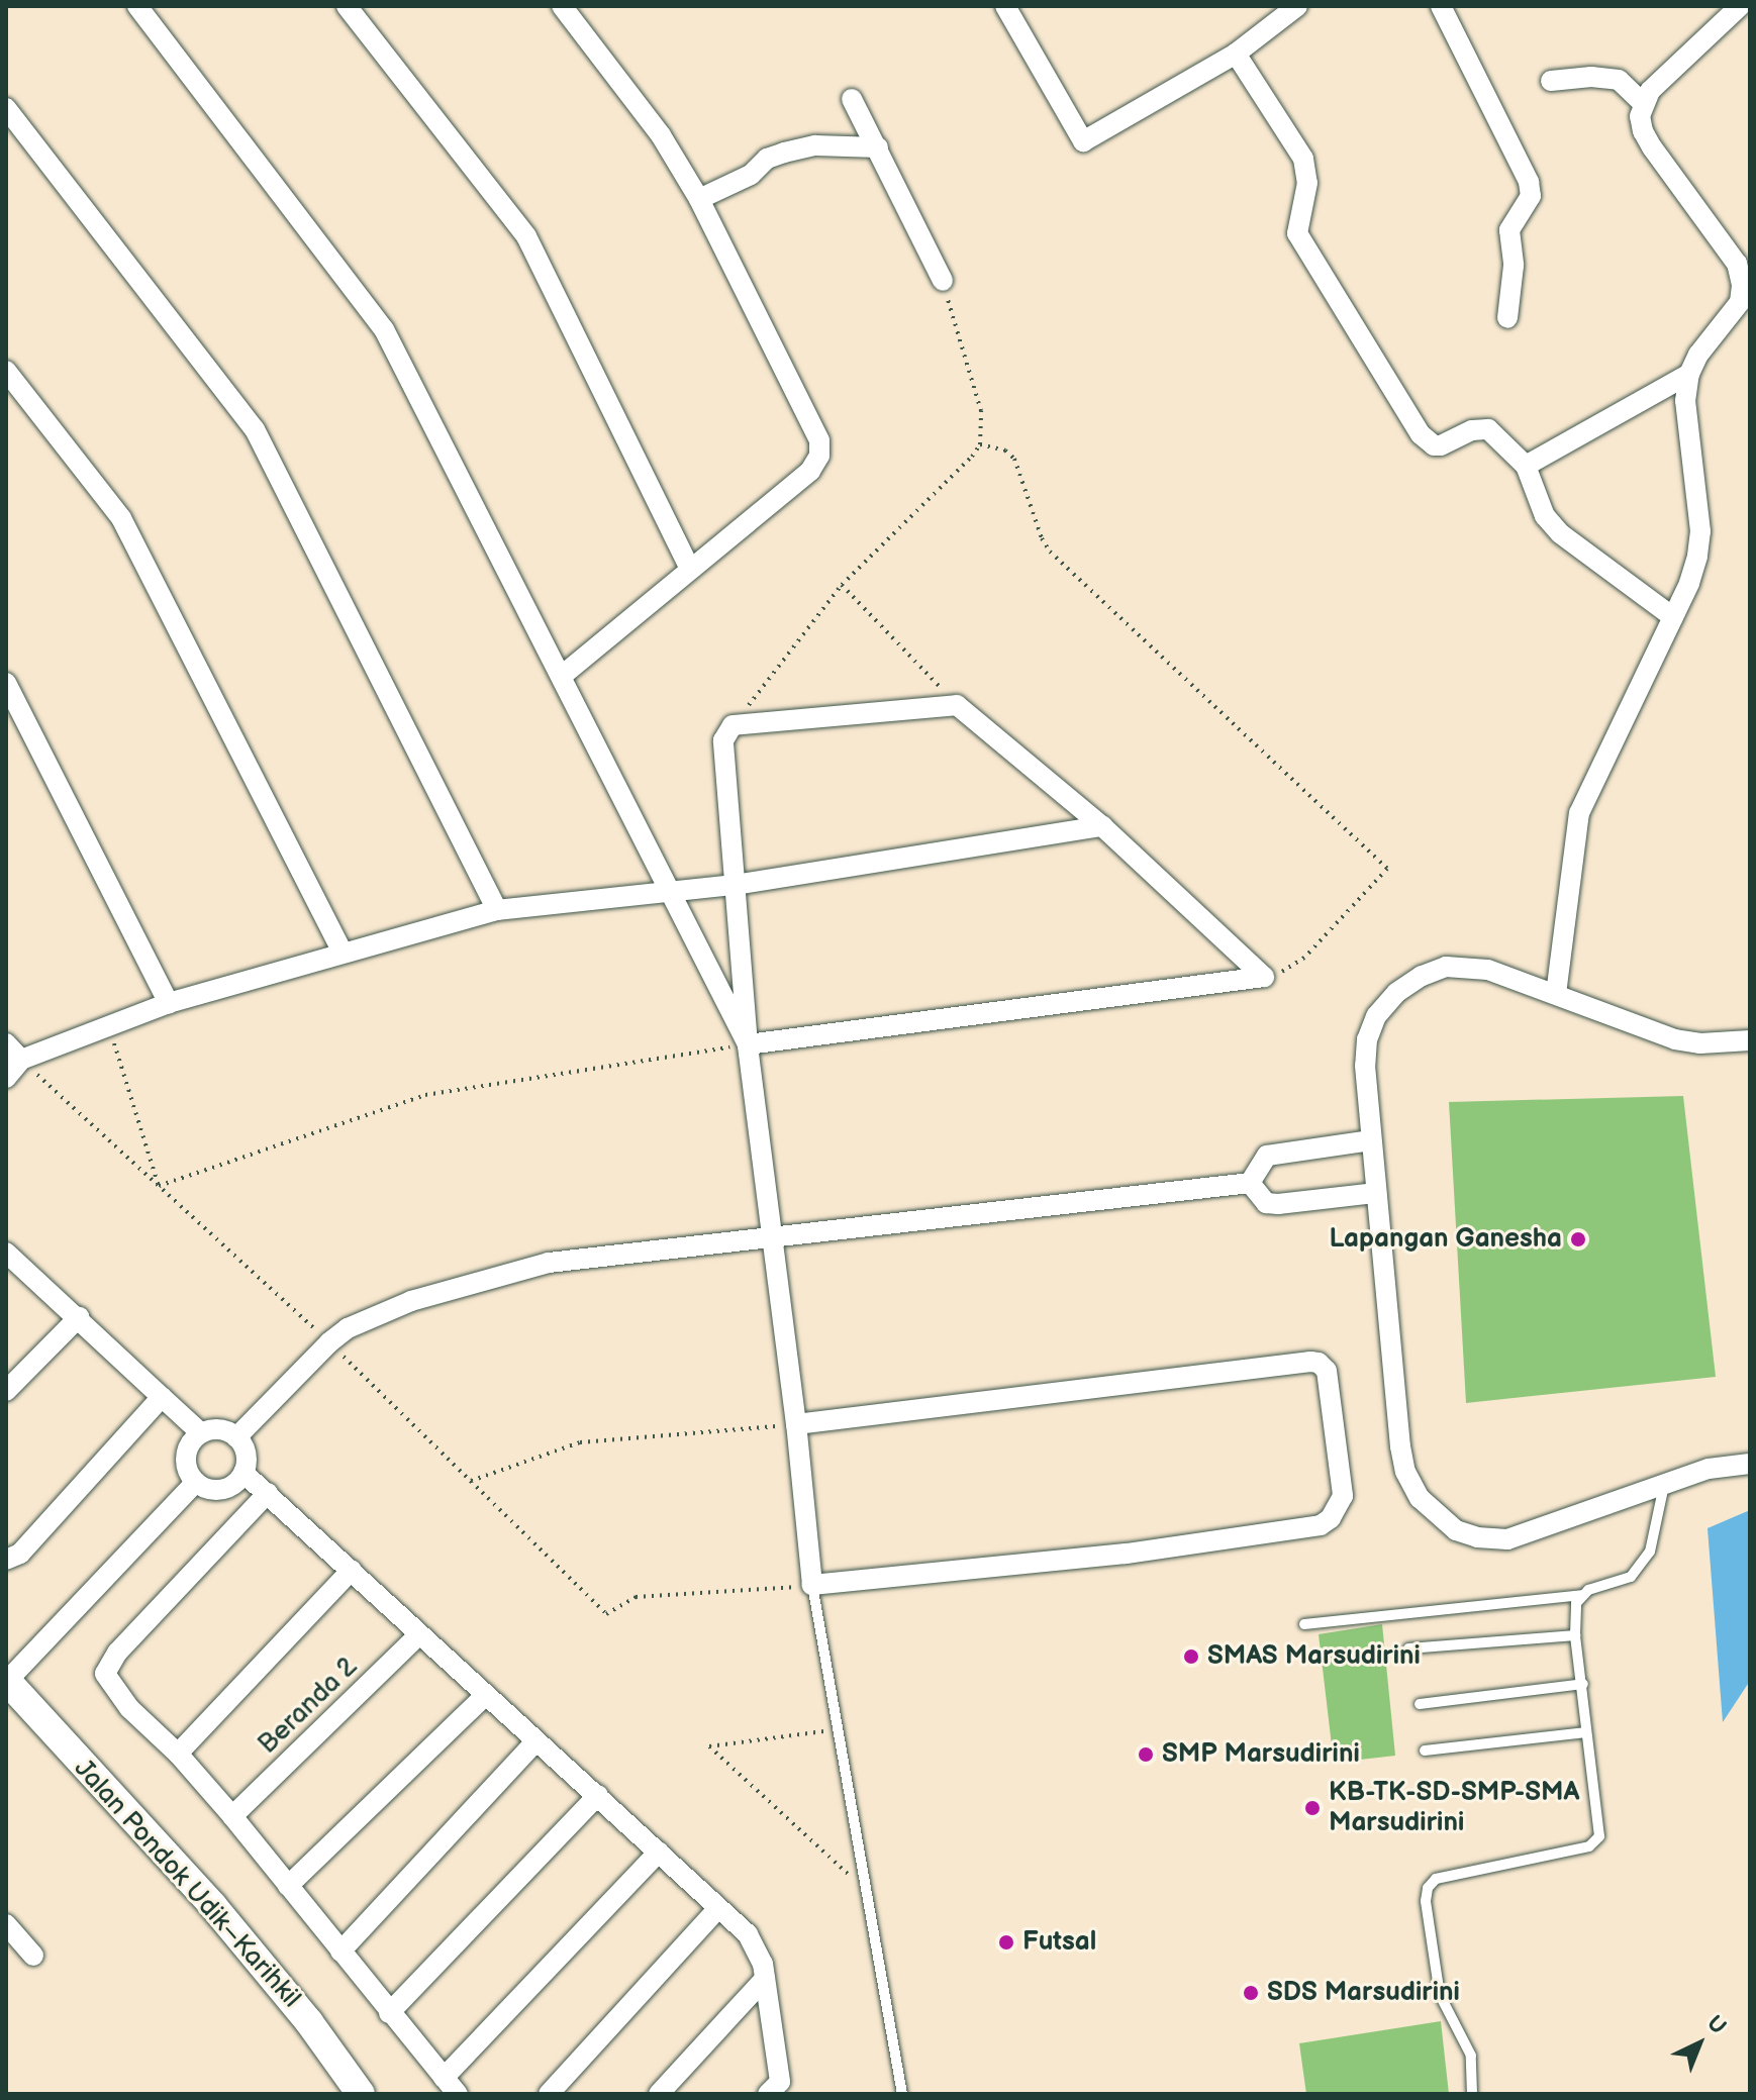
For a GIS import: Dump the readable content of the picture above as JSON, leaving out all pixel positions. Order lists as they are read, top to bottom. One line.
{"streets":{"street":["Beranda 2","Jalan Pondok Udik–Karihkil"]},"places":["Lapangan Ganesha","SMAS Marsudirini","SMP Marsudirini","KB-TK-SD-SMP-SMA Marsudirini","Futsal","SDS Marsudirini"],"north":"top right"}
